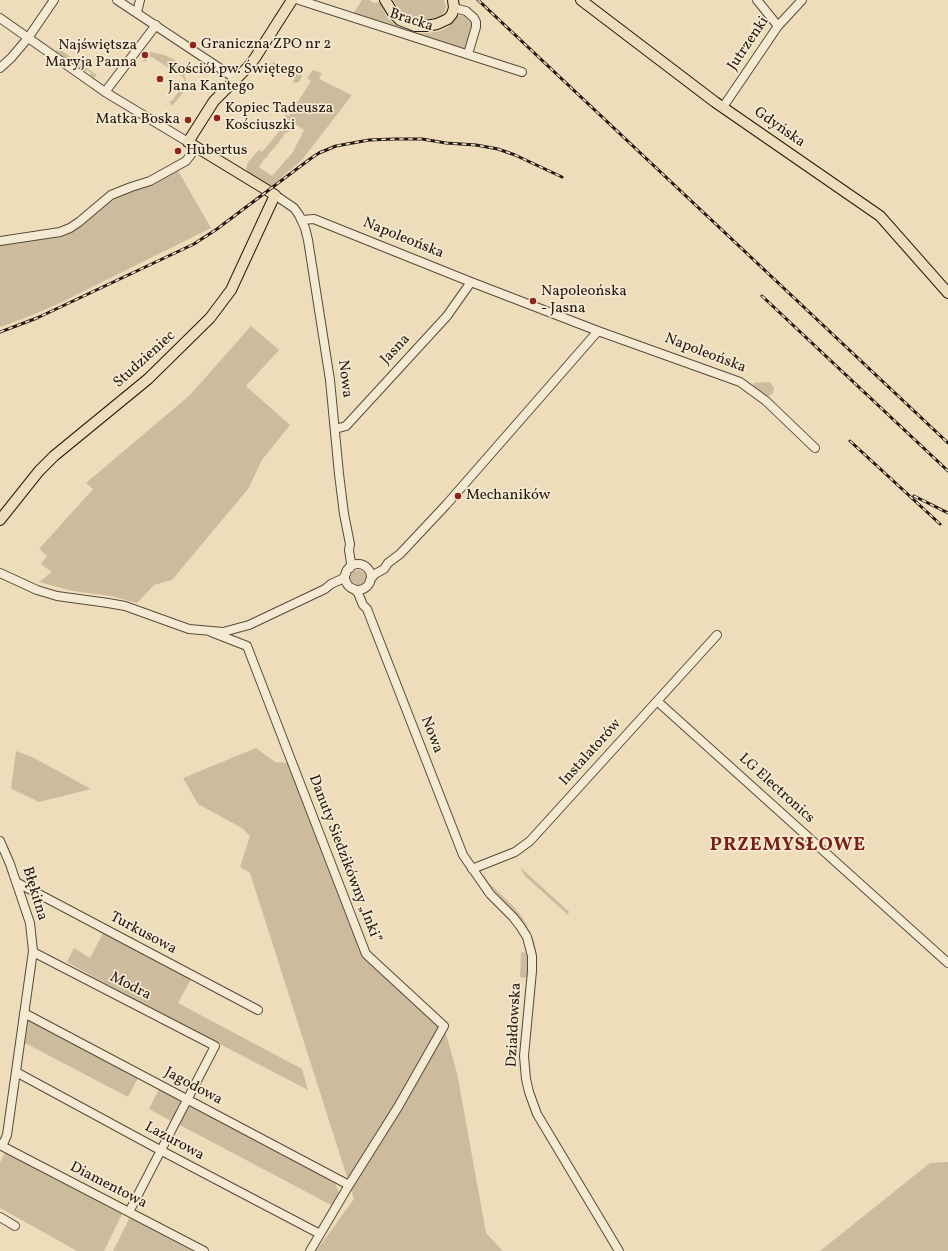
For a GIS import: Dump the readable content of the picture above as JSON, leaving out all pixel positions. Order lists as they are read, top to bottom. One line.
{"streets":{"main road":["Gdyńska","Studzieniec"],"street":["Bracka","Jutrzenki","Napoleońska","Jasna","Nowa","Instalatorów","LG Electronics","Danuty Siedzikówny „Inki”","Błękitna","Turkusowa","Modra","Działdowska","Jagodowa","Lazurowa","Diamentowa"]},"crossings":[["Jutrzenki","Gdyńska"],["Napoleońska","Jasna"],["Napoleońska","Nowa"],["Jasna","Nowa"],["Nowa","Instalatorów"],["Nowa","Działdowska"],["Instalatorów","LG Electronics"],["Instalatorów","Działdowska"],["Danuty Siedzikówny „Inki”","Jagodowa"],["Danuty Siedzikówny „Inki”","Lazurowa"],["Błękitna","Turkusowa"],["Błękitna","Modra"],["Błękitna","Jagodowa"],["Błękitna","Lazurowa"],["Błękitna","Diamentowa"],["Modra","Jagodowa"]],"districts":["PRZEMYSŁOWE"],"places":["Graniczna ZPO nr 2","Najświętsza Maryja Panna","Kościół pw. Świętego Jana Kantego","Kopiec Tadeusza Kościuszki","Matka Boska","Hubertus","Napoleońska - Jasna","Mechaników"]}
